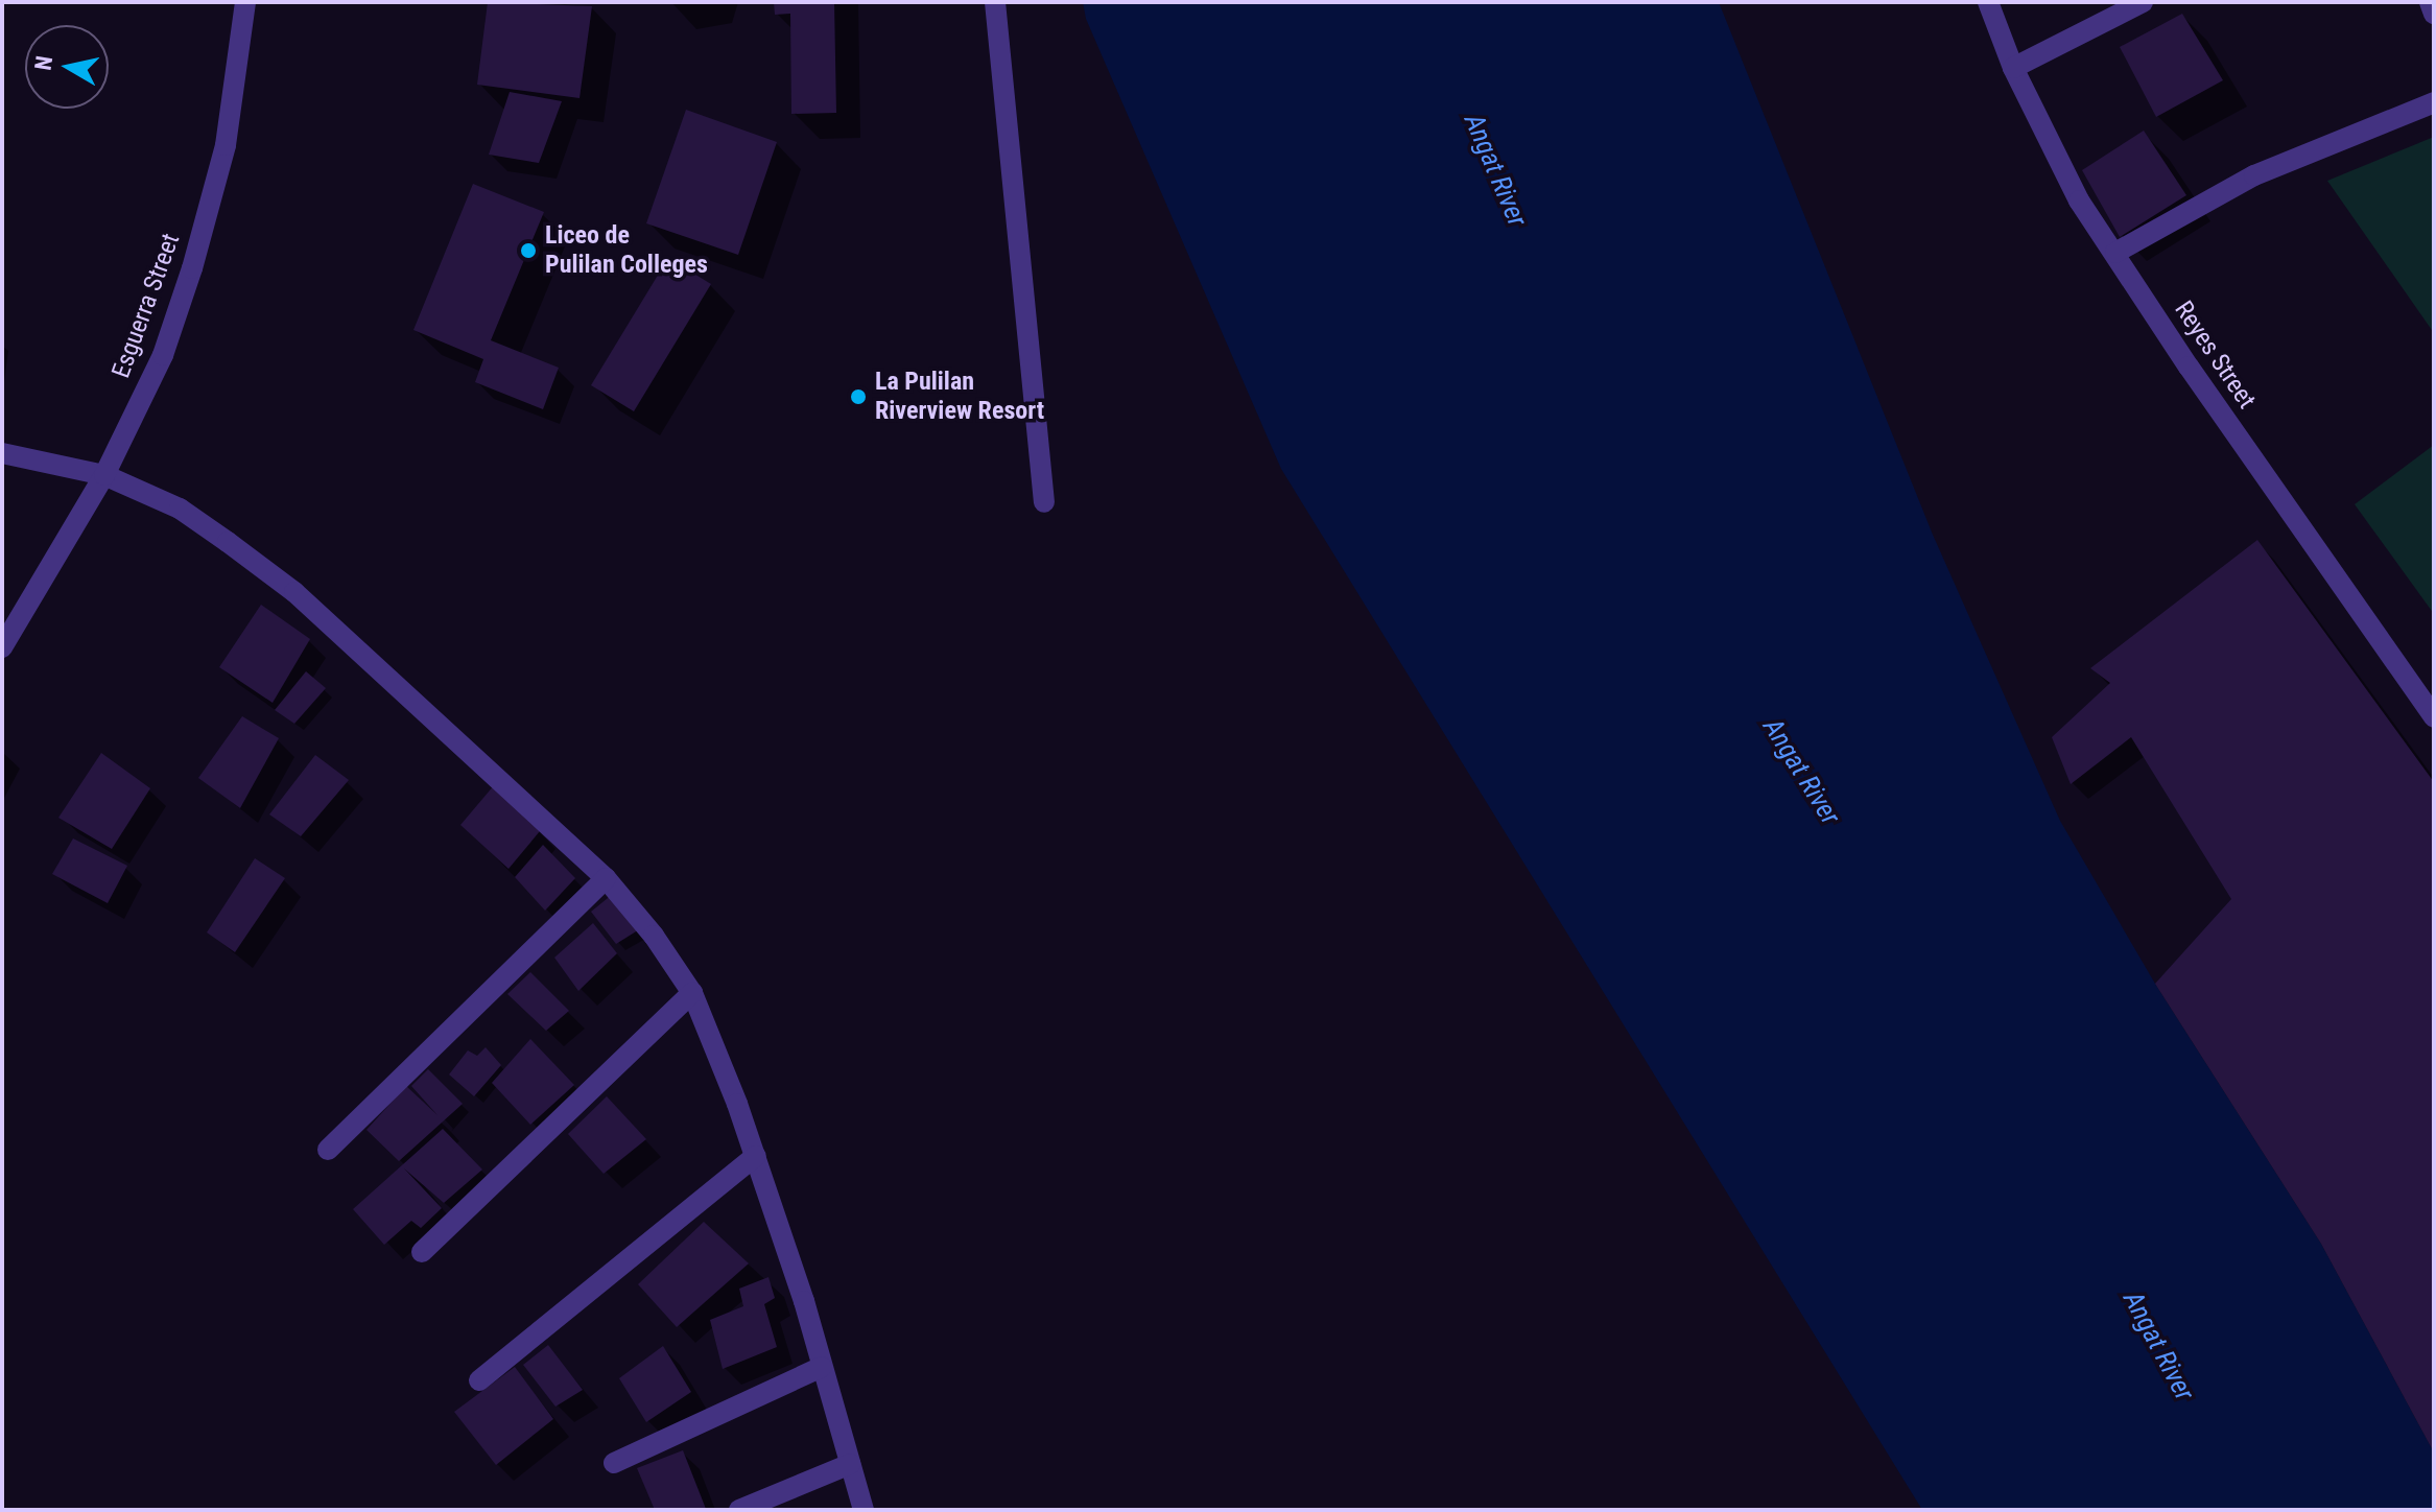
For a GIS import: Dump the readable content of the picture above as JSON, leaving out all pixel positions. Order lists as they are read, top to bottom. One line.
{"streets":{"street":["Esguerra Street","Reyes Street"]},"water":["Angat River"],"places":["Liceo de Pulilan Colleges","La Pulilan Riverview Resort"],"north":"left"}
